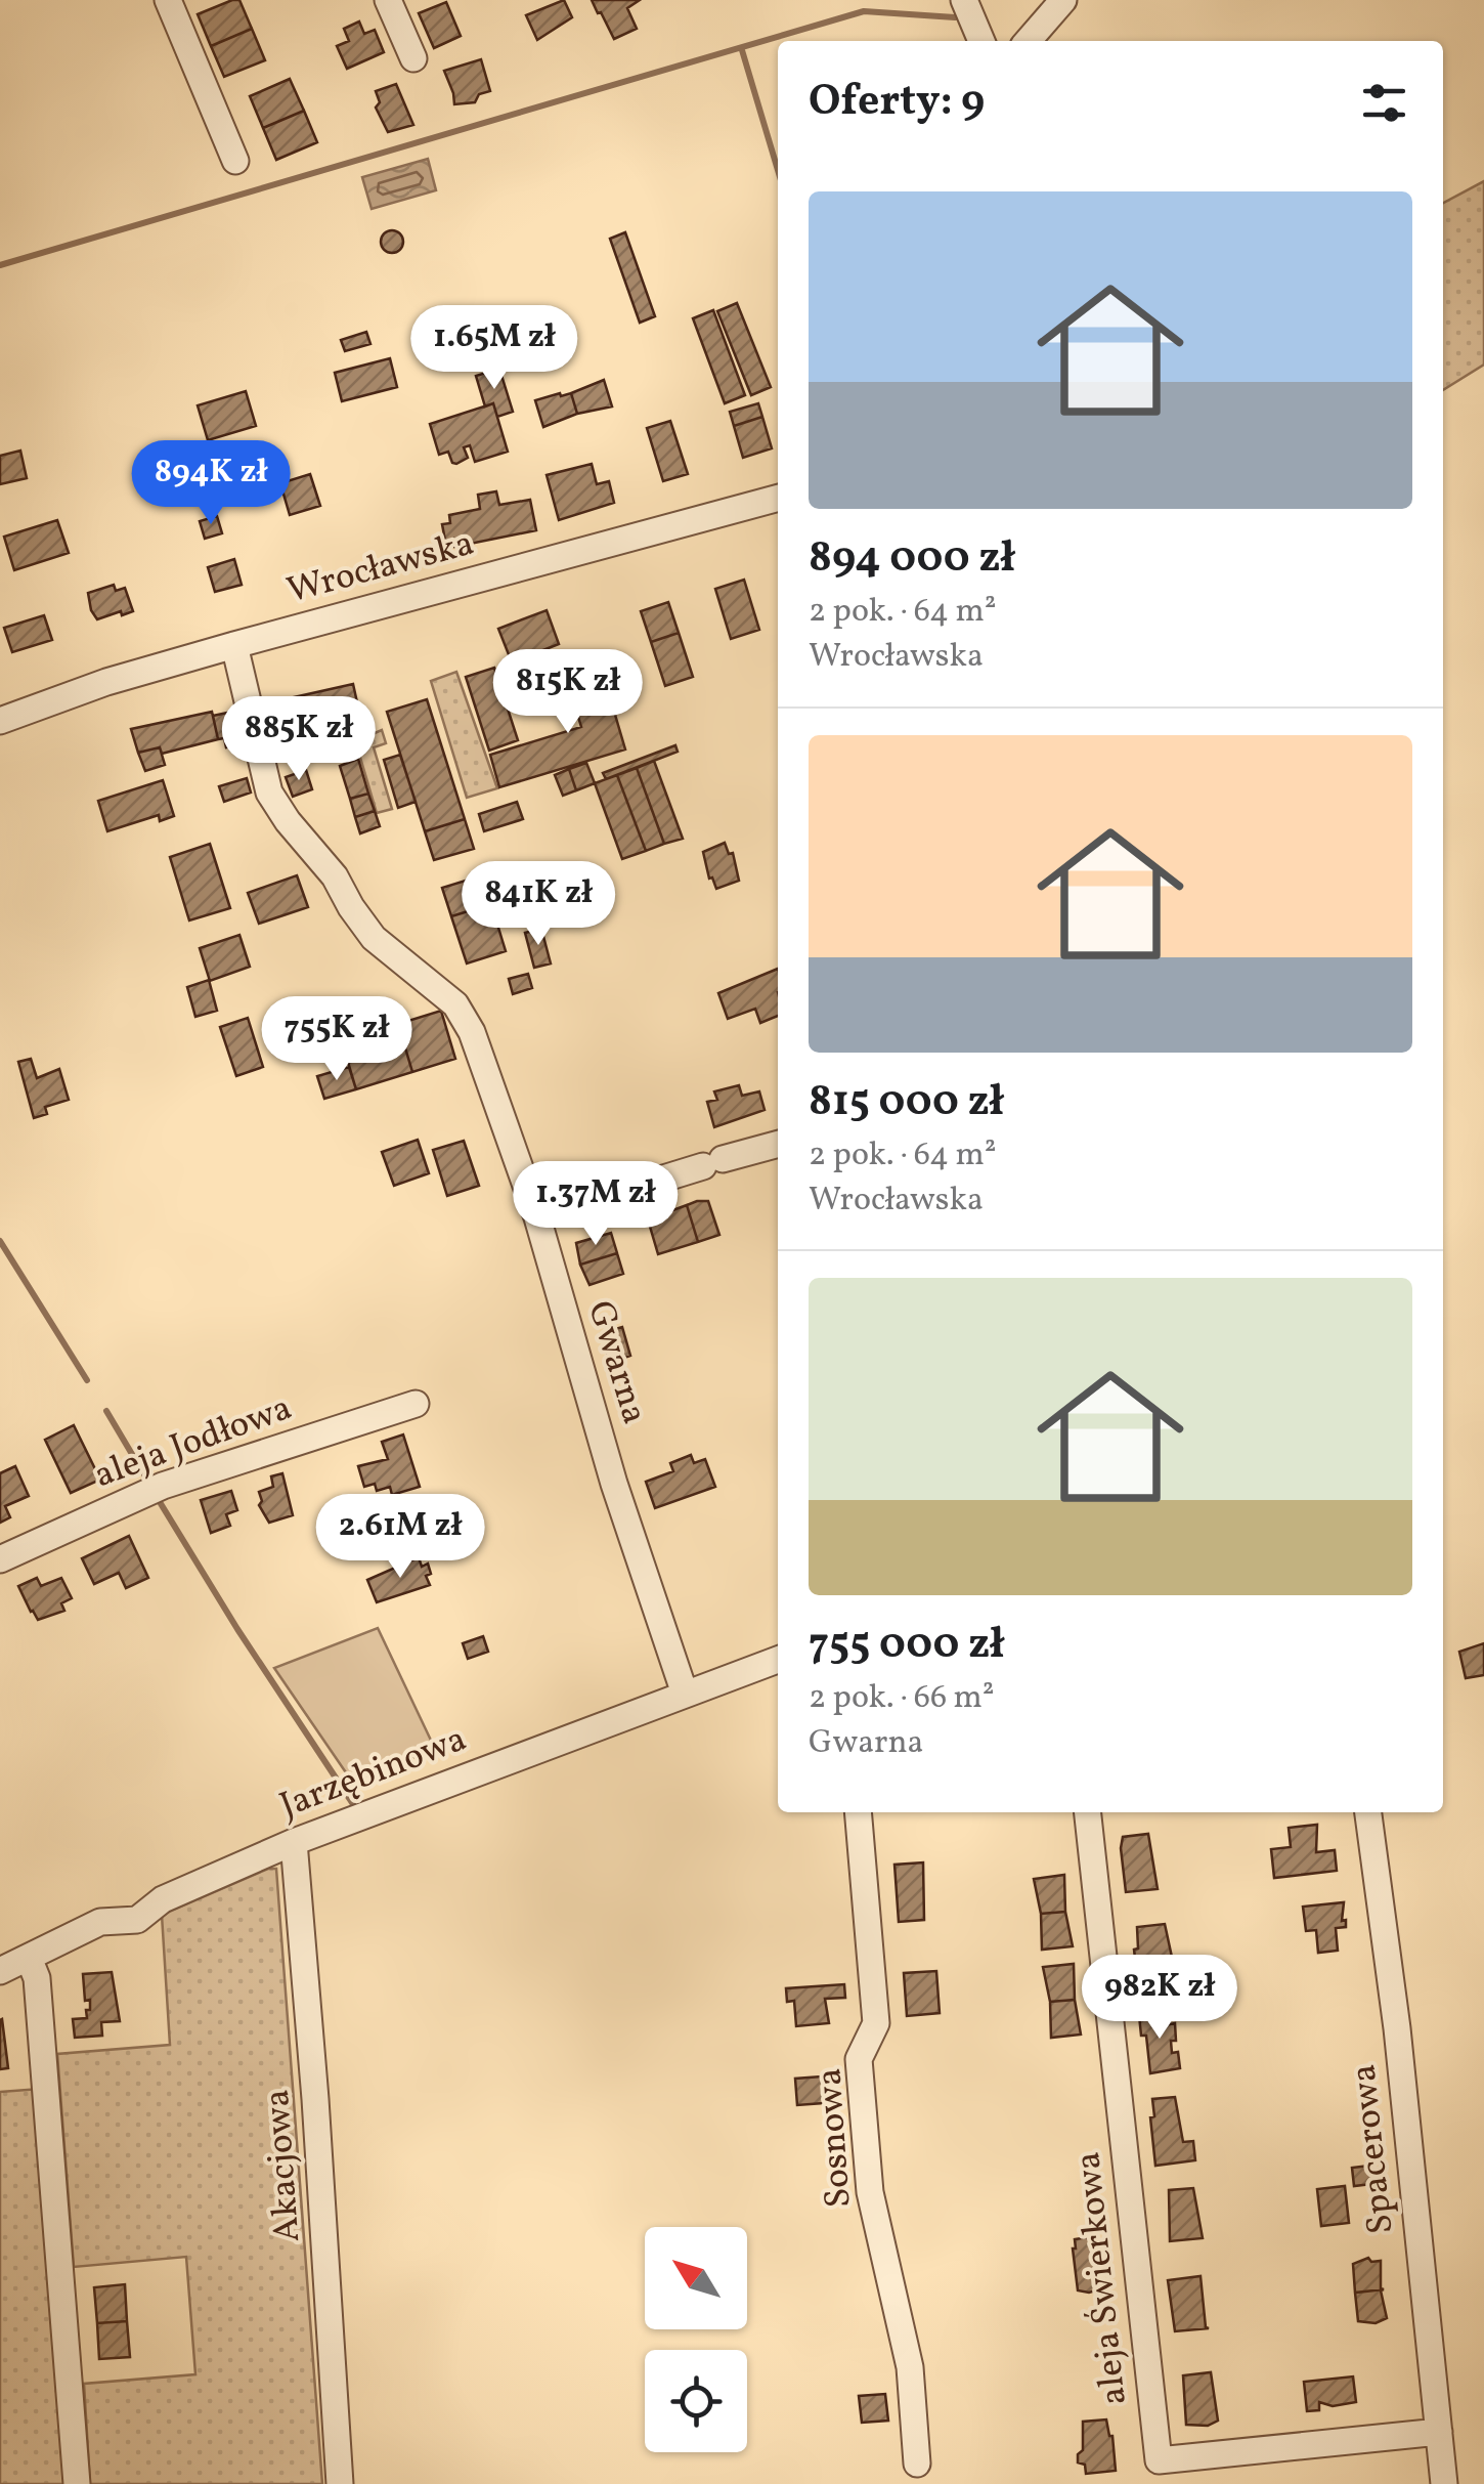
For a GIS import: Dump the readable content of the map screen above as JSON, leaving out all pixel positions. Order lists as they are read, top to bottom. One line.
{"streets":{"street":["Wrocławska","Gwarna","aleja Jodłowa","Jarzębinowa","Sosnowa","Spacerowa","Akacjowa","aleja Świerkowa"]},"crossings":[["Wrocławska","Gwarna"],["Gwarna","Jarzębinowa"],["Jarzębinowa","Akacjowa"],["Spacerowa","aleja Świerkowa"]],"north":"top left","page":{"heading":"Oferty: 9","list":[{"name":"894 000 zł","note":"2 pok. · 64 m² · Wrocławska"},{"name":"815 000 zł","note":"2 pok. · 64 m² · Wrocławska"},{"name":"755 000 zł","note":"2 pok. · 66 m² · Gwarna"}],"price":["1.65M zł","894K zł","815K zł","885K zł","841K zł","755K zł","1.37M zł","2.61M zł","982K zł"]}}
